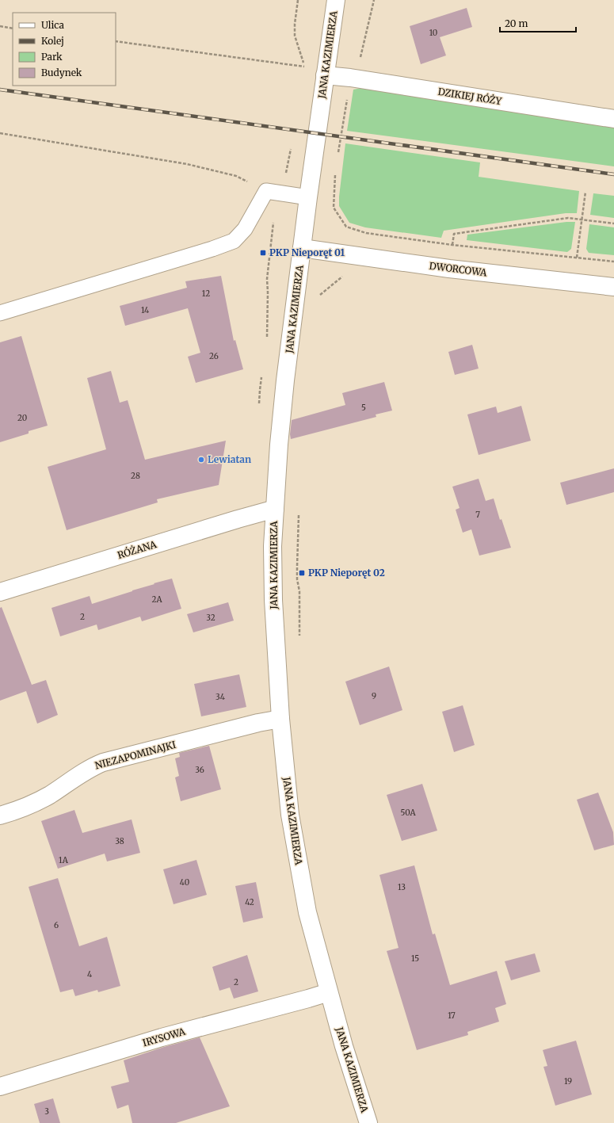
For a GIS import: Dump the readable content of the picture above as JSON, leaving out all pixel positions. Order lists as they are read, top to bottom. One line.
{"streets":{"street":["JANA KAZIMIERZA","DZIKIEJ RÓŻY","DWORCOWA","RÓŻANA","NIEZAPOMINAJKI","IRYSOWA"]},"crossings":[["JANA KAZIMIERZA","DZIKIEJ RÓŻY"],["JANA KAZIMIERZA","DWORCOWA"],["JANA KAZIMIERZA","RÓŻANA"],["JANA KAZIMIERZA","NIEZAPOMINAJKI"],["JANA KAZIMIERZA","IRYSOWA"]],"places":{"transit":["PKP Nieporęt 01","PKP Nieporęt 02"],"other":["Lewiatan"]},"house_numbers":["10","12","14","26","5","20","28","7","2A","2","32","9","34","36","50A","38","1A","40","13","42","6","15","4","2","17","19","3"],"legend":["Ulica","Kolej","Park","Budynek"],"scale_bar":"20 m"}
